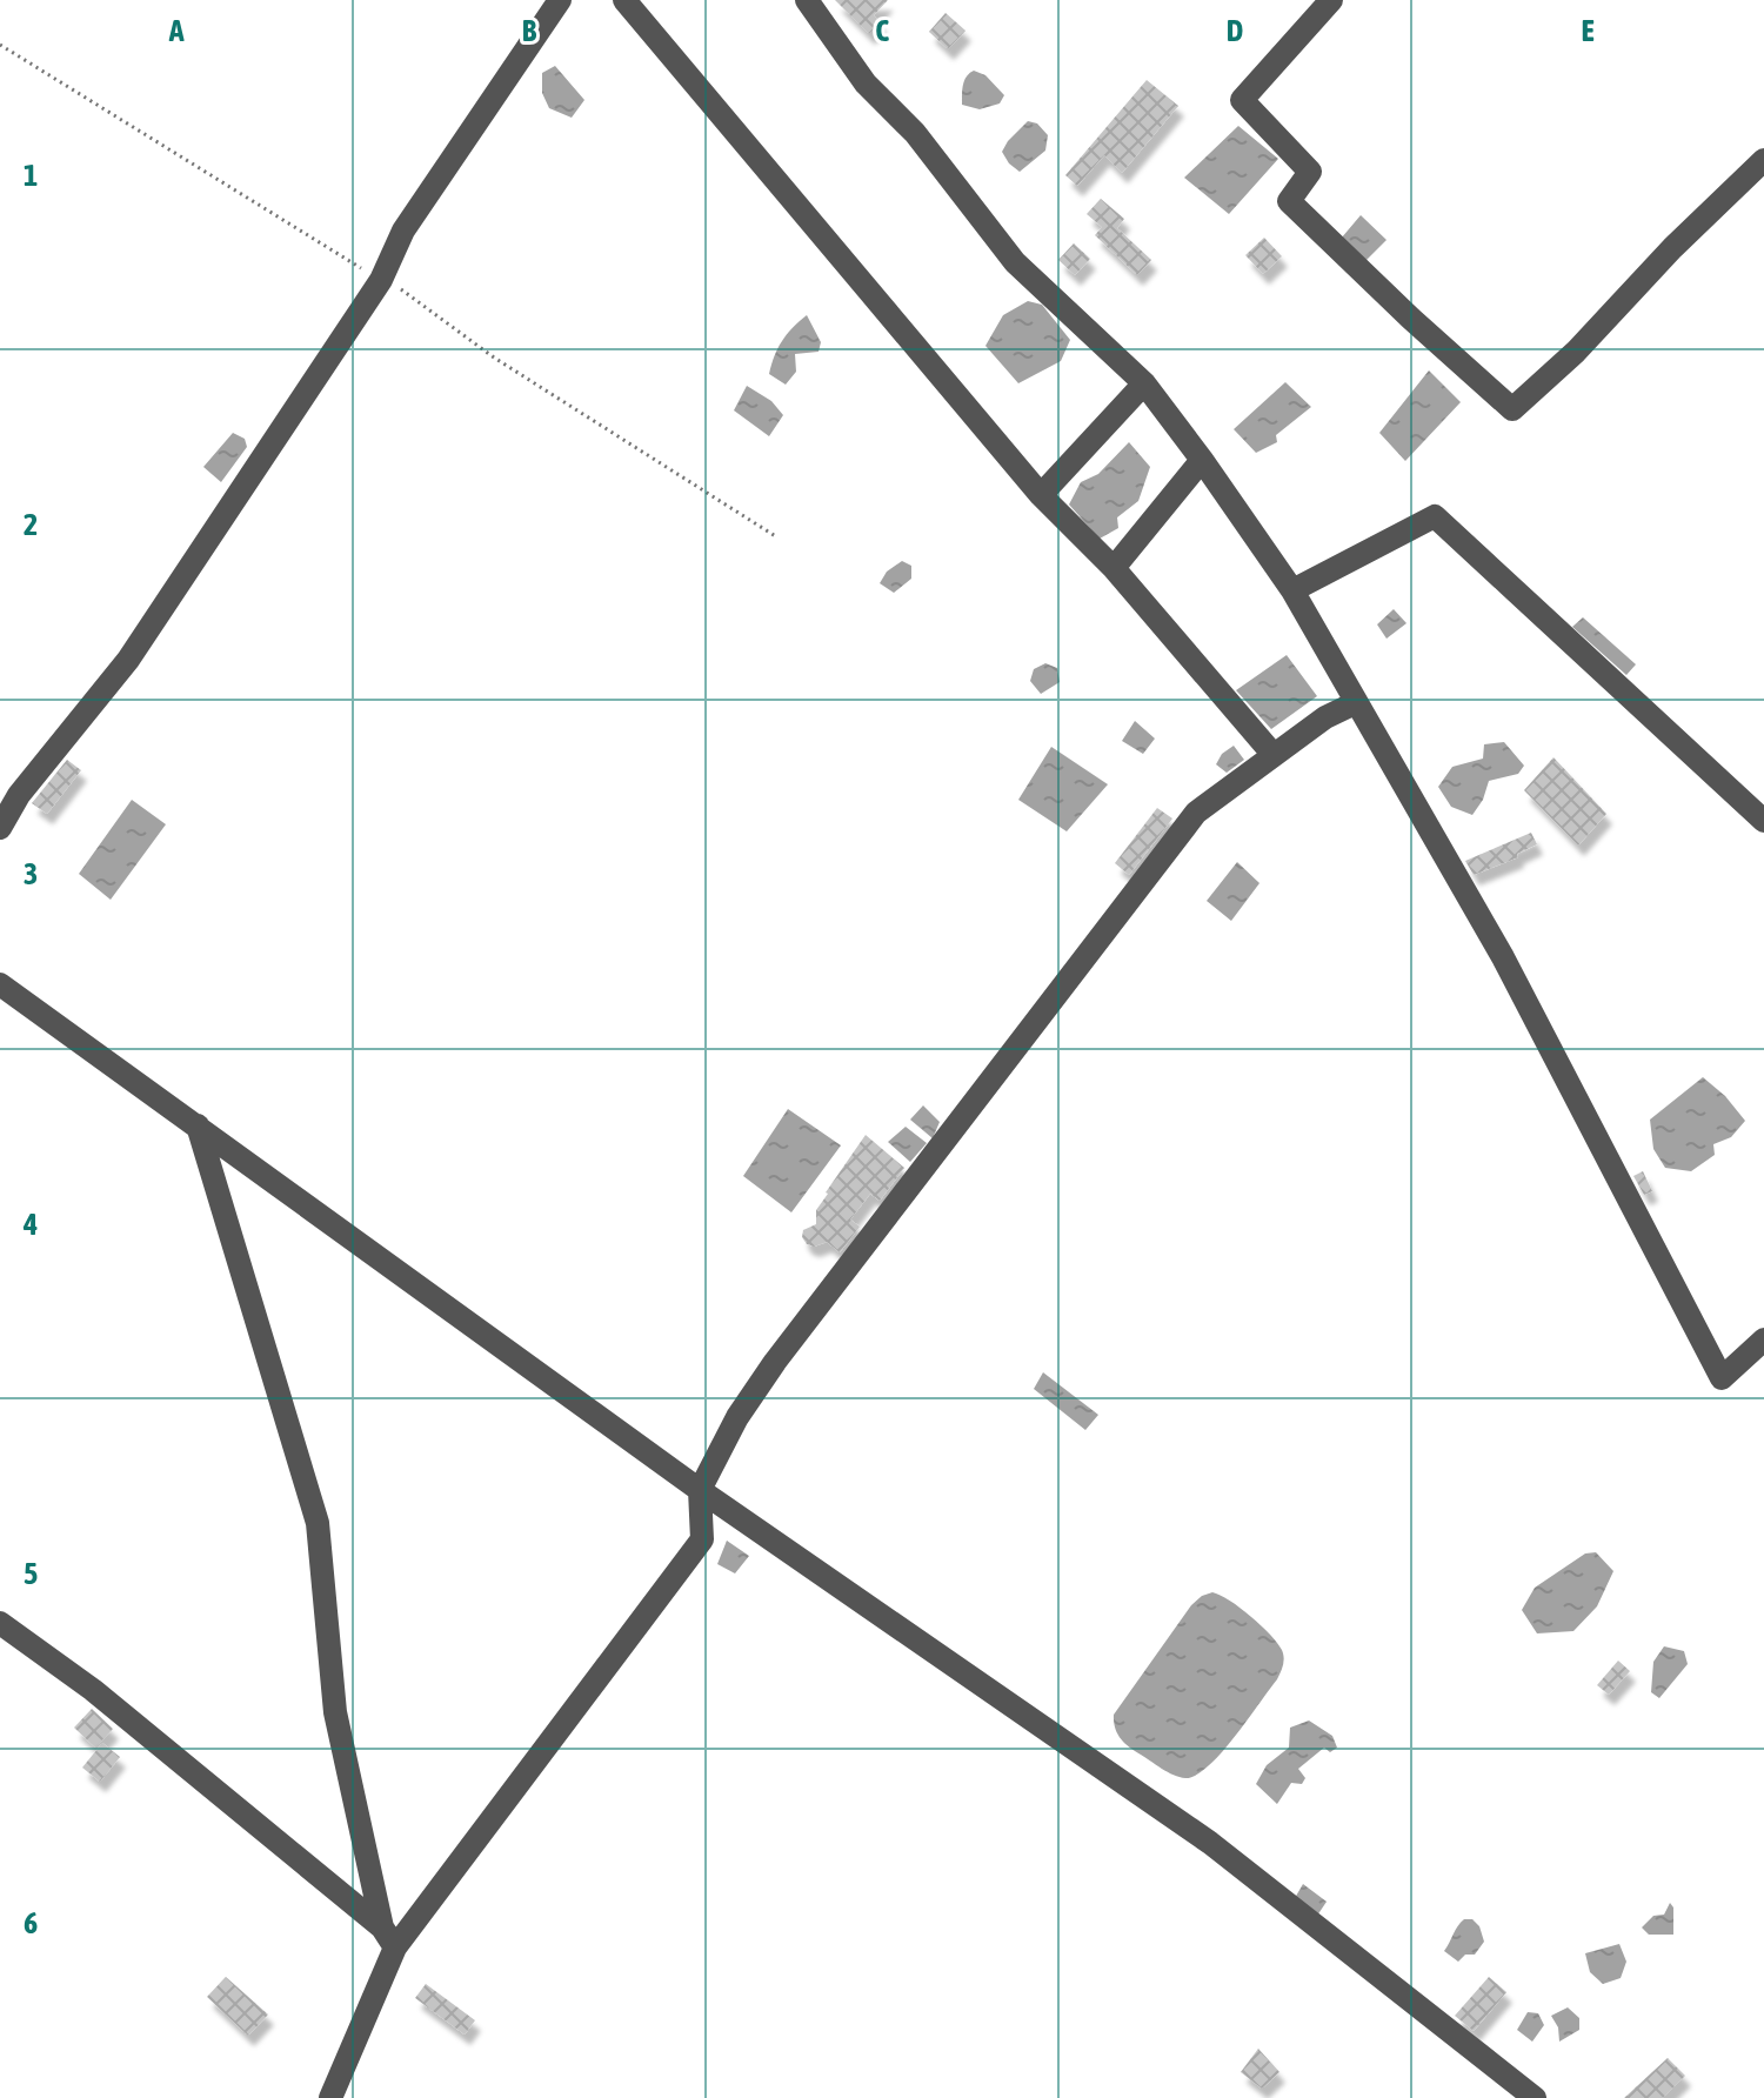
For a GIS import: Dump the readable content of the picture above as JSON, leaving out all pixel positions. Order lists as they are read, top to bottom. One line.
{"grid":{"columns":["A","B","C","D","E"],"rows":["1","2","3","4","5","6"]}}
